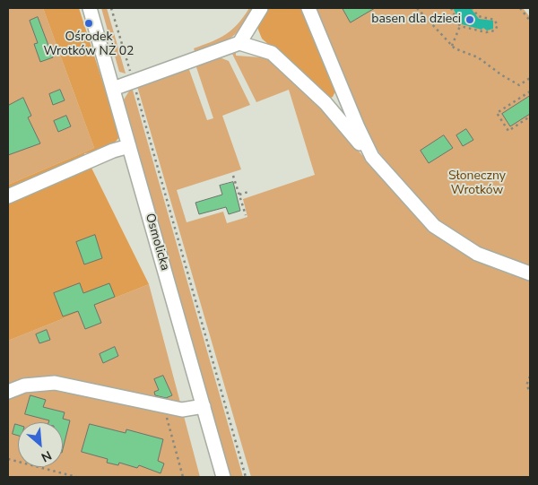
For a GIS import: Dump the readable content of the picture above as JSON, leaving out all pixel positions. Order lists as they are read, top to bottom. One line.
{"streets":{"street":["Osmolicka"]},"parks":["Słoneczny Wrotków"],"places":["basen dla dzieci","Ośrodek Wrotków NŻ 02"],"north":"bottom right"}
